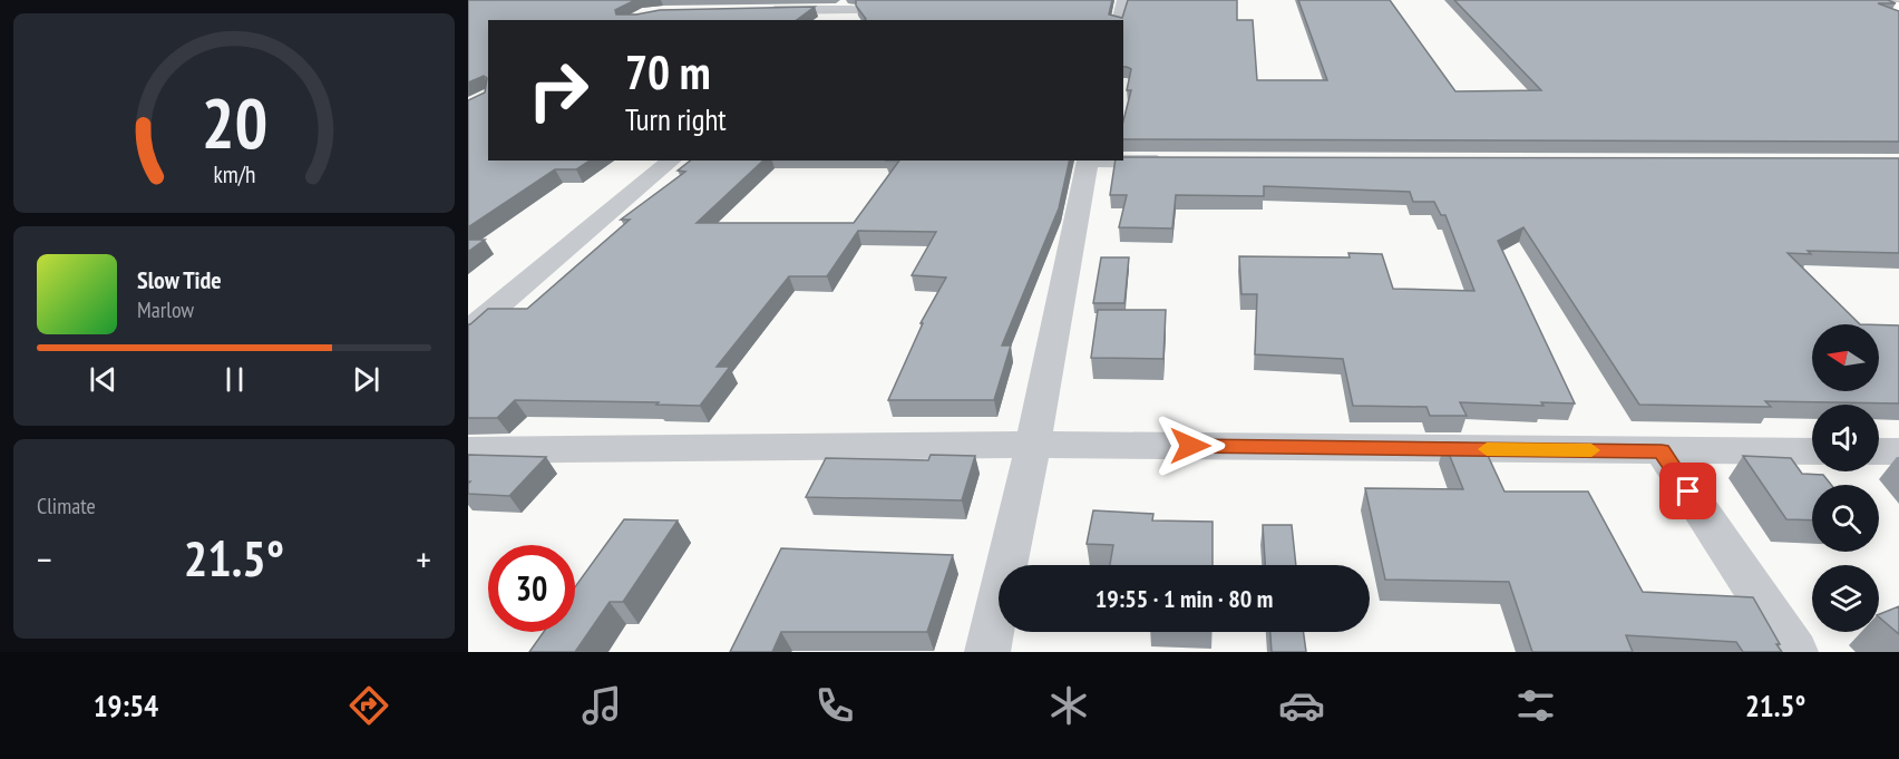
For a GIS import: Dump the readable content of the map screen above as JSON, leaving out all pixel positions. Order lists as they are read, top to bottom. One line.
{"north":"left","page":{"turn":["70 m","Turn right"],"song":["Slow Tide","Marlow"],"tile":"Climate","heat":["−","21.5°","+"],"limit":"30","trip":"19:55 · 1 min · 80 m","tabs":["19:54","21.5°"],"gauge":["20","km/h"]}}
